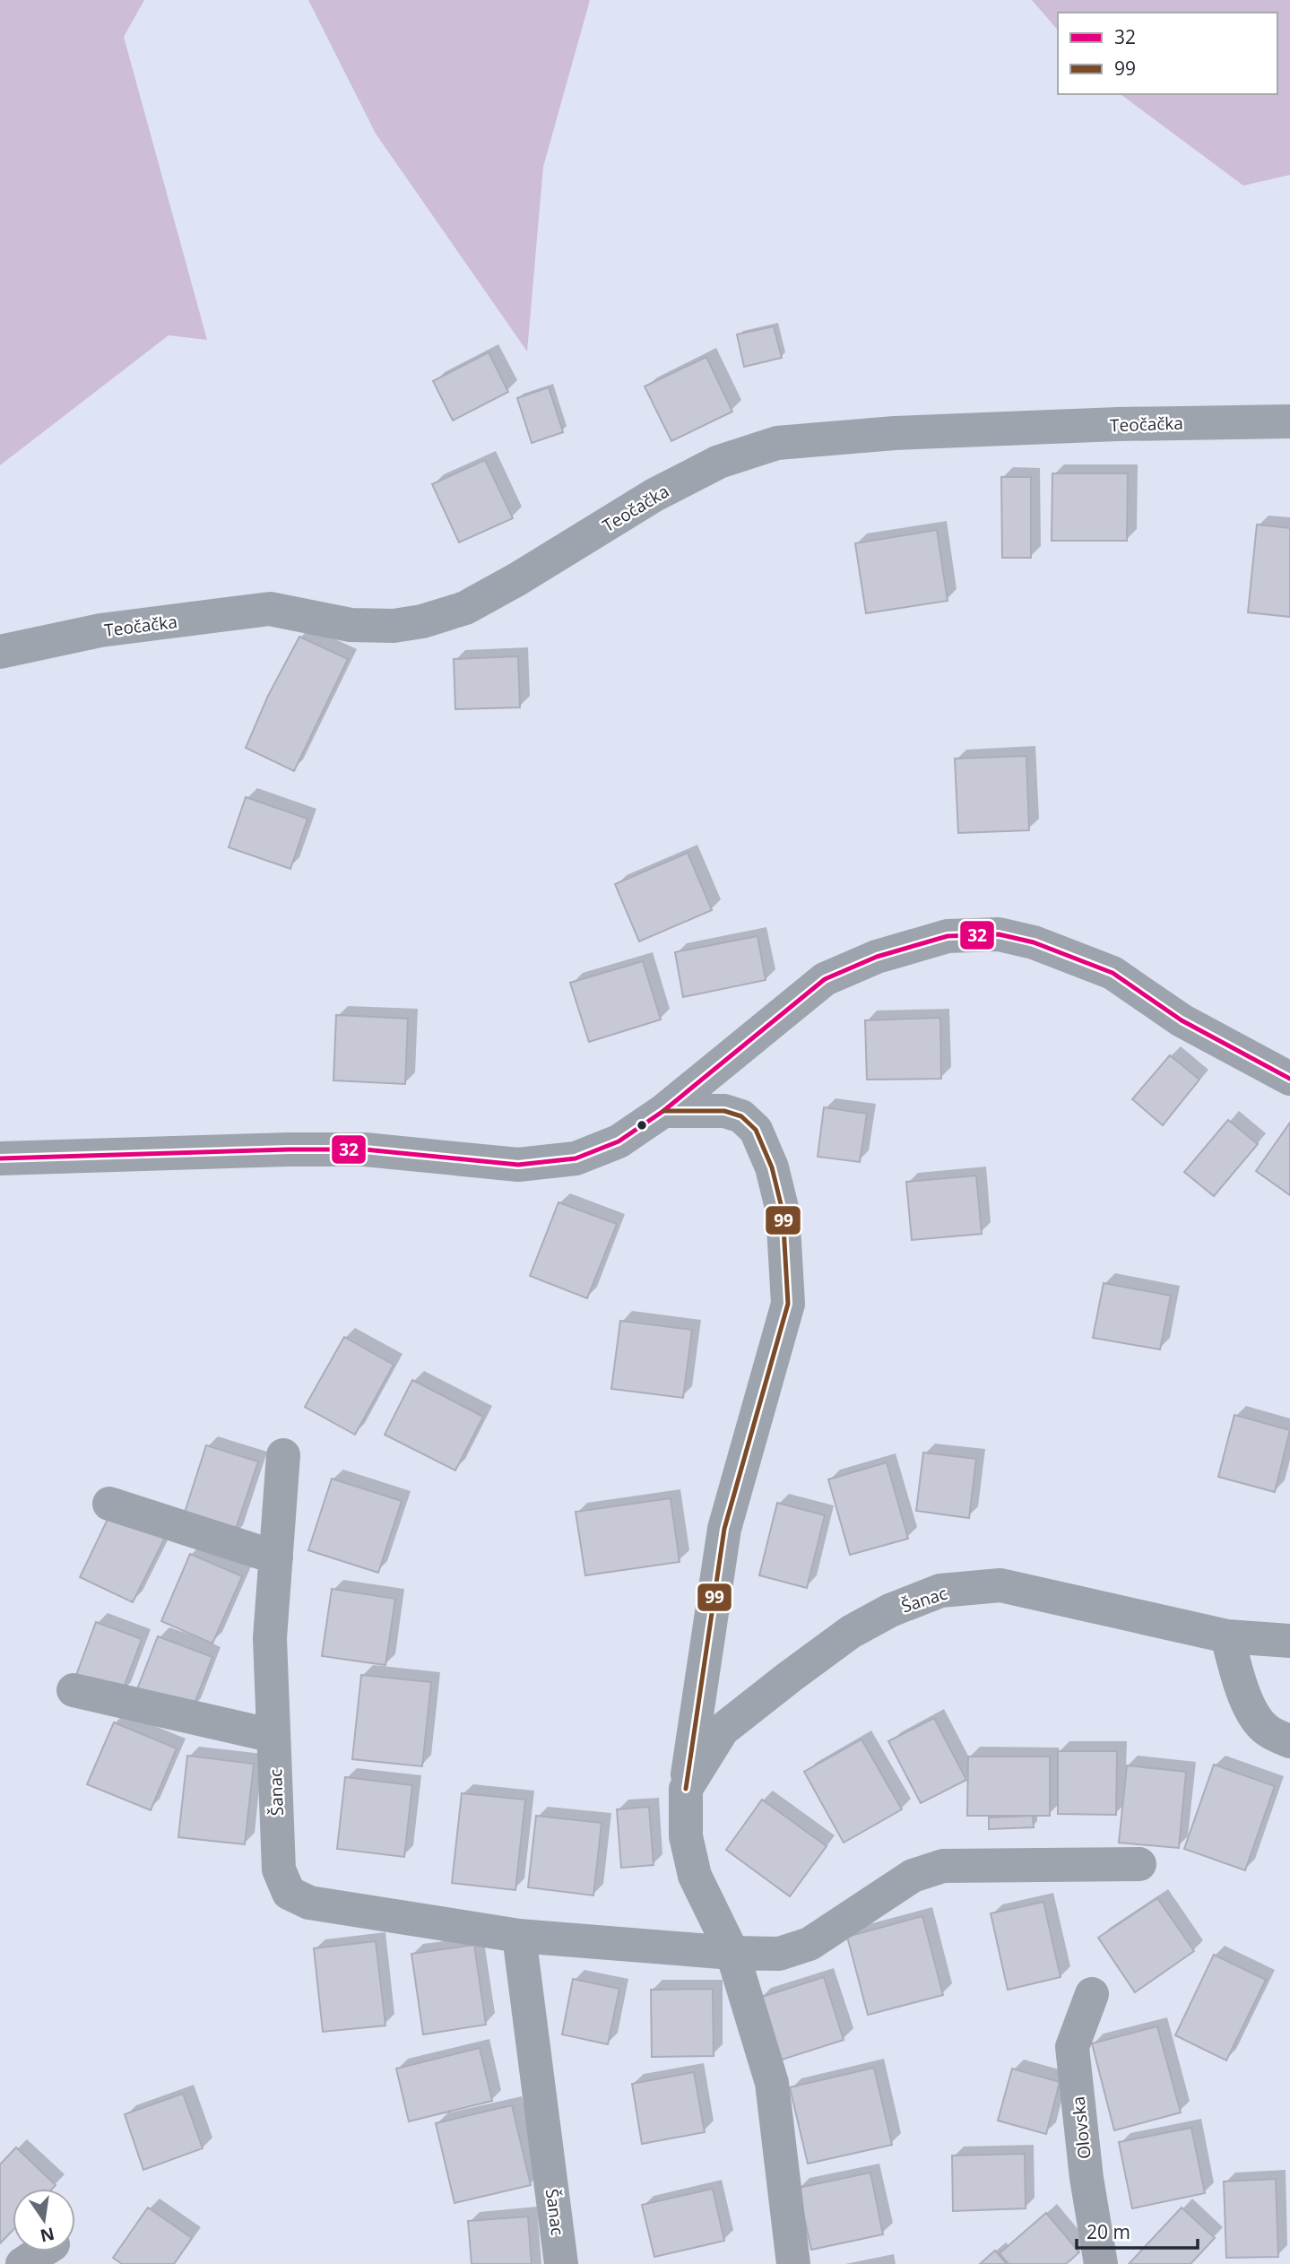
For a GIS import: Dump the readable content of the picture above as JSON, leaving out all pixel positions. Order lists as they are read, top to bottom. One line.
{"streets":{"street":["Teočačka","Šanac","Olovska"]},"lines":["transit line 32","transit line 99"],"legend":["32","99"],"scale_bar":"20 m","north":"bottom"}
